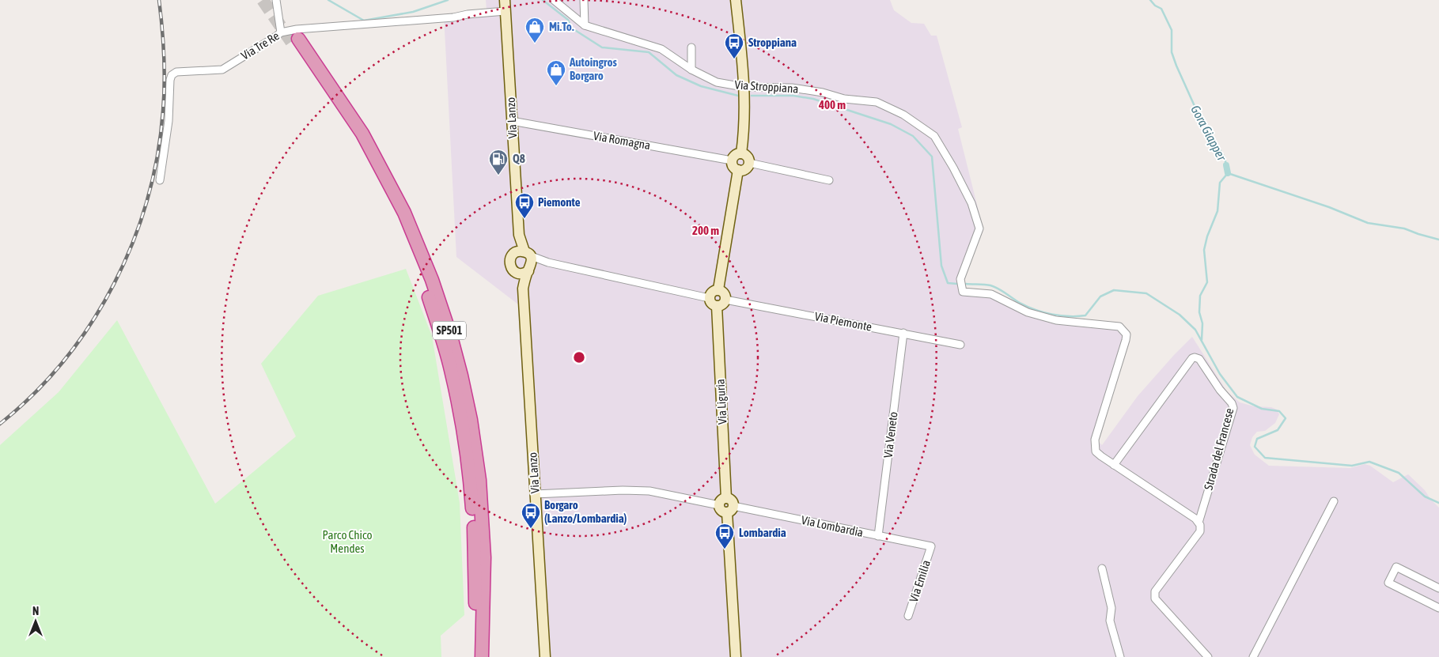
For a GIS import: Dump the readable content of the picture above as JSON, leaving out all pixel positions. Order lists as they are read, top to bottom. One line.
{"streets":{"highway":["SP501"],"street":["Via Tre Re","Via Stroppiana","Via Lanzo","Via Romagna","Via Piemonte","Via Liguria","Via Veneto","Strada del Francese","Via Lombardia","Via Emilia"]},"crossings":[["Via Tre Re","Via Lanzo"],["Via Stroppiana","Strada del Francese"],["Via Lanzo","Via Romagna"],["Via Lanzo","Via Lombardia"],["Via Piemonte","Via Liguria"],["Via Piemonte","Via Veneto"],["Via Liguria","Via Lombardia"],["Via Veneto","Via Lombardia"],["Via Lombardia","Via Emilia"]],"water":["Gora Giapper"],"parks":["Parco Chico Mendes"],"places":{"shop":["Mi.To.","Autoingros Borgaro"],"bus stop":["Stroppiana","Piemonte","Borgaro (Lanzo/Lombardia)","Lombardia"],"fuel station":["Q8"]},"north":"top","rings":["400 m","200 m"]}
